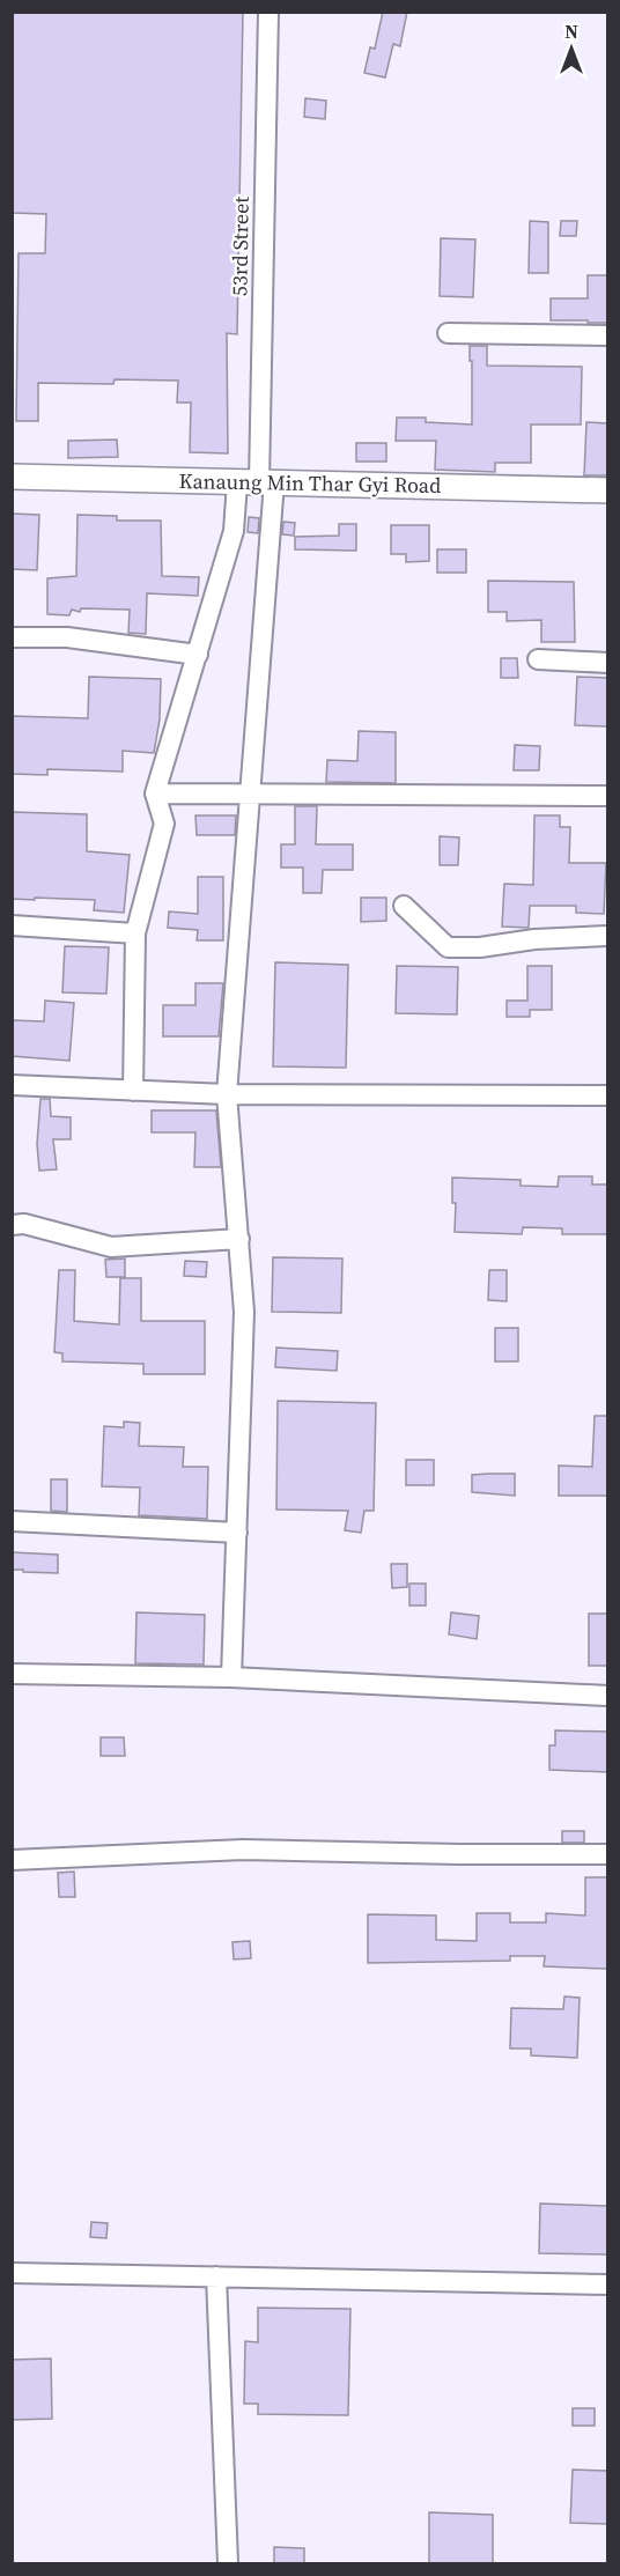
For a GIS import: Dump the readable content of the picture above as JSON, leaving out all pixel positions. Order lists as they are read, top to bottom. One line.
{"streets":{"street":["53rd Street","Kanaung Min Thar Gyi Road"]},"crossings":[["53rd Street","Kanaung Min Thar Gyi Road"]],"north":"top"}
